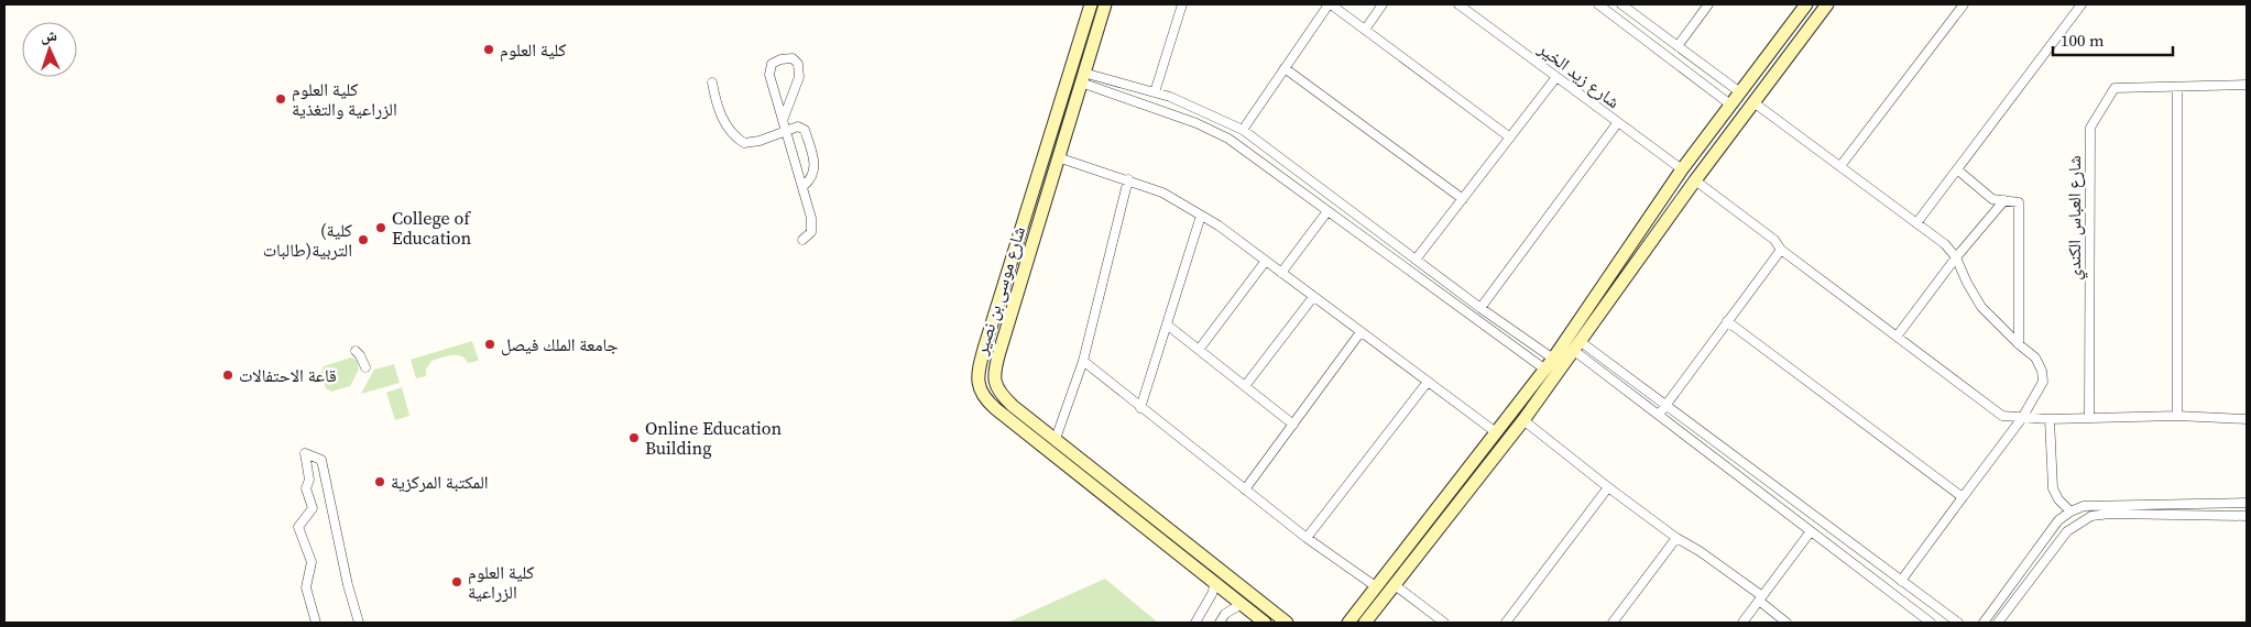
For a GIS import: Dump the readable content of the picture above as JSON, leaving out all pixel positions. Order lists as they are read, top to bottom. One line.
{"streets":{"street":["شارع زيد الخير","شارع العباس الكندي","شارع موسى بن نصير"]},"places":["كلية العلوم","كلية العلوم الزراعية والتغذية","College of Education","(كلية التربية(طالبات","جامعة الملك فيصل","قاعة الاحتفالات","Online Education Building","المكتبة المركزية","كلية العلوم الزراعية"],"scale_bar":"100 m","north":"top"}
